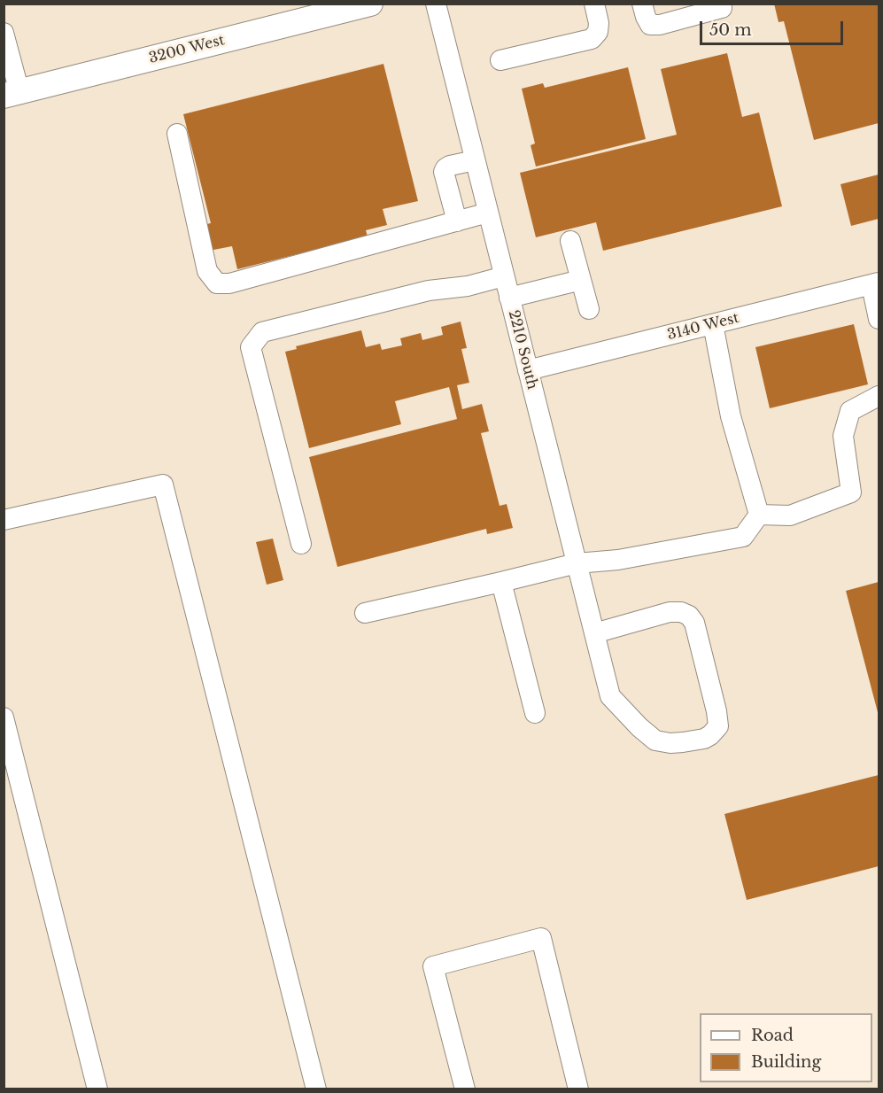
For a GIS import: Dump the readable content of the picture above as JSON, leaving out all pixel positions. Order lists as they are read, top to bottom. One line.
{"streets":{"main road":["3200 West"],"street":["3140 West","2210 South"]},"crossings":[["3140 West","2210 South"]],"legend":["Road","Building"],"scale_bar":"50 m"}
